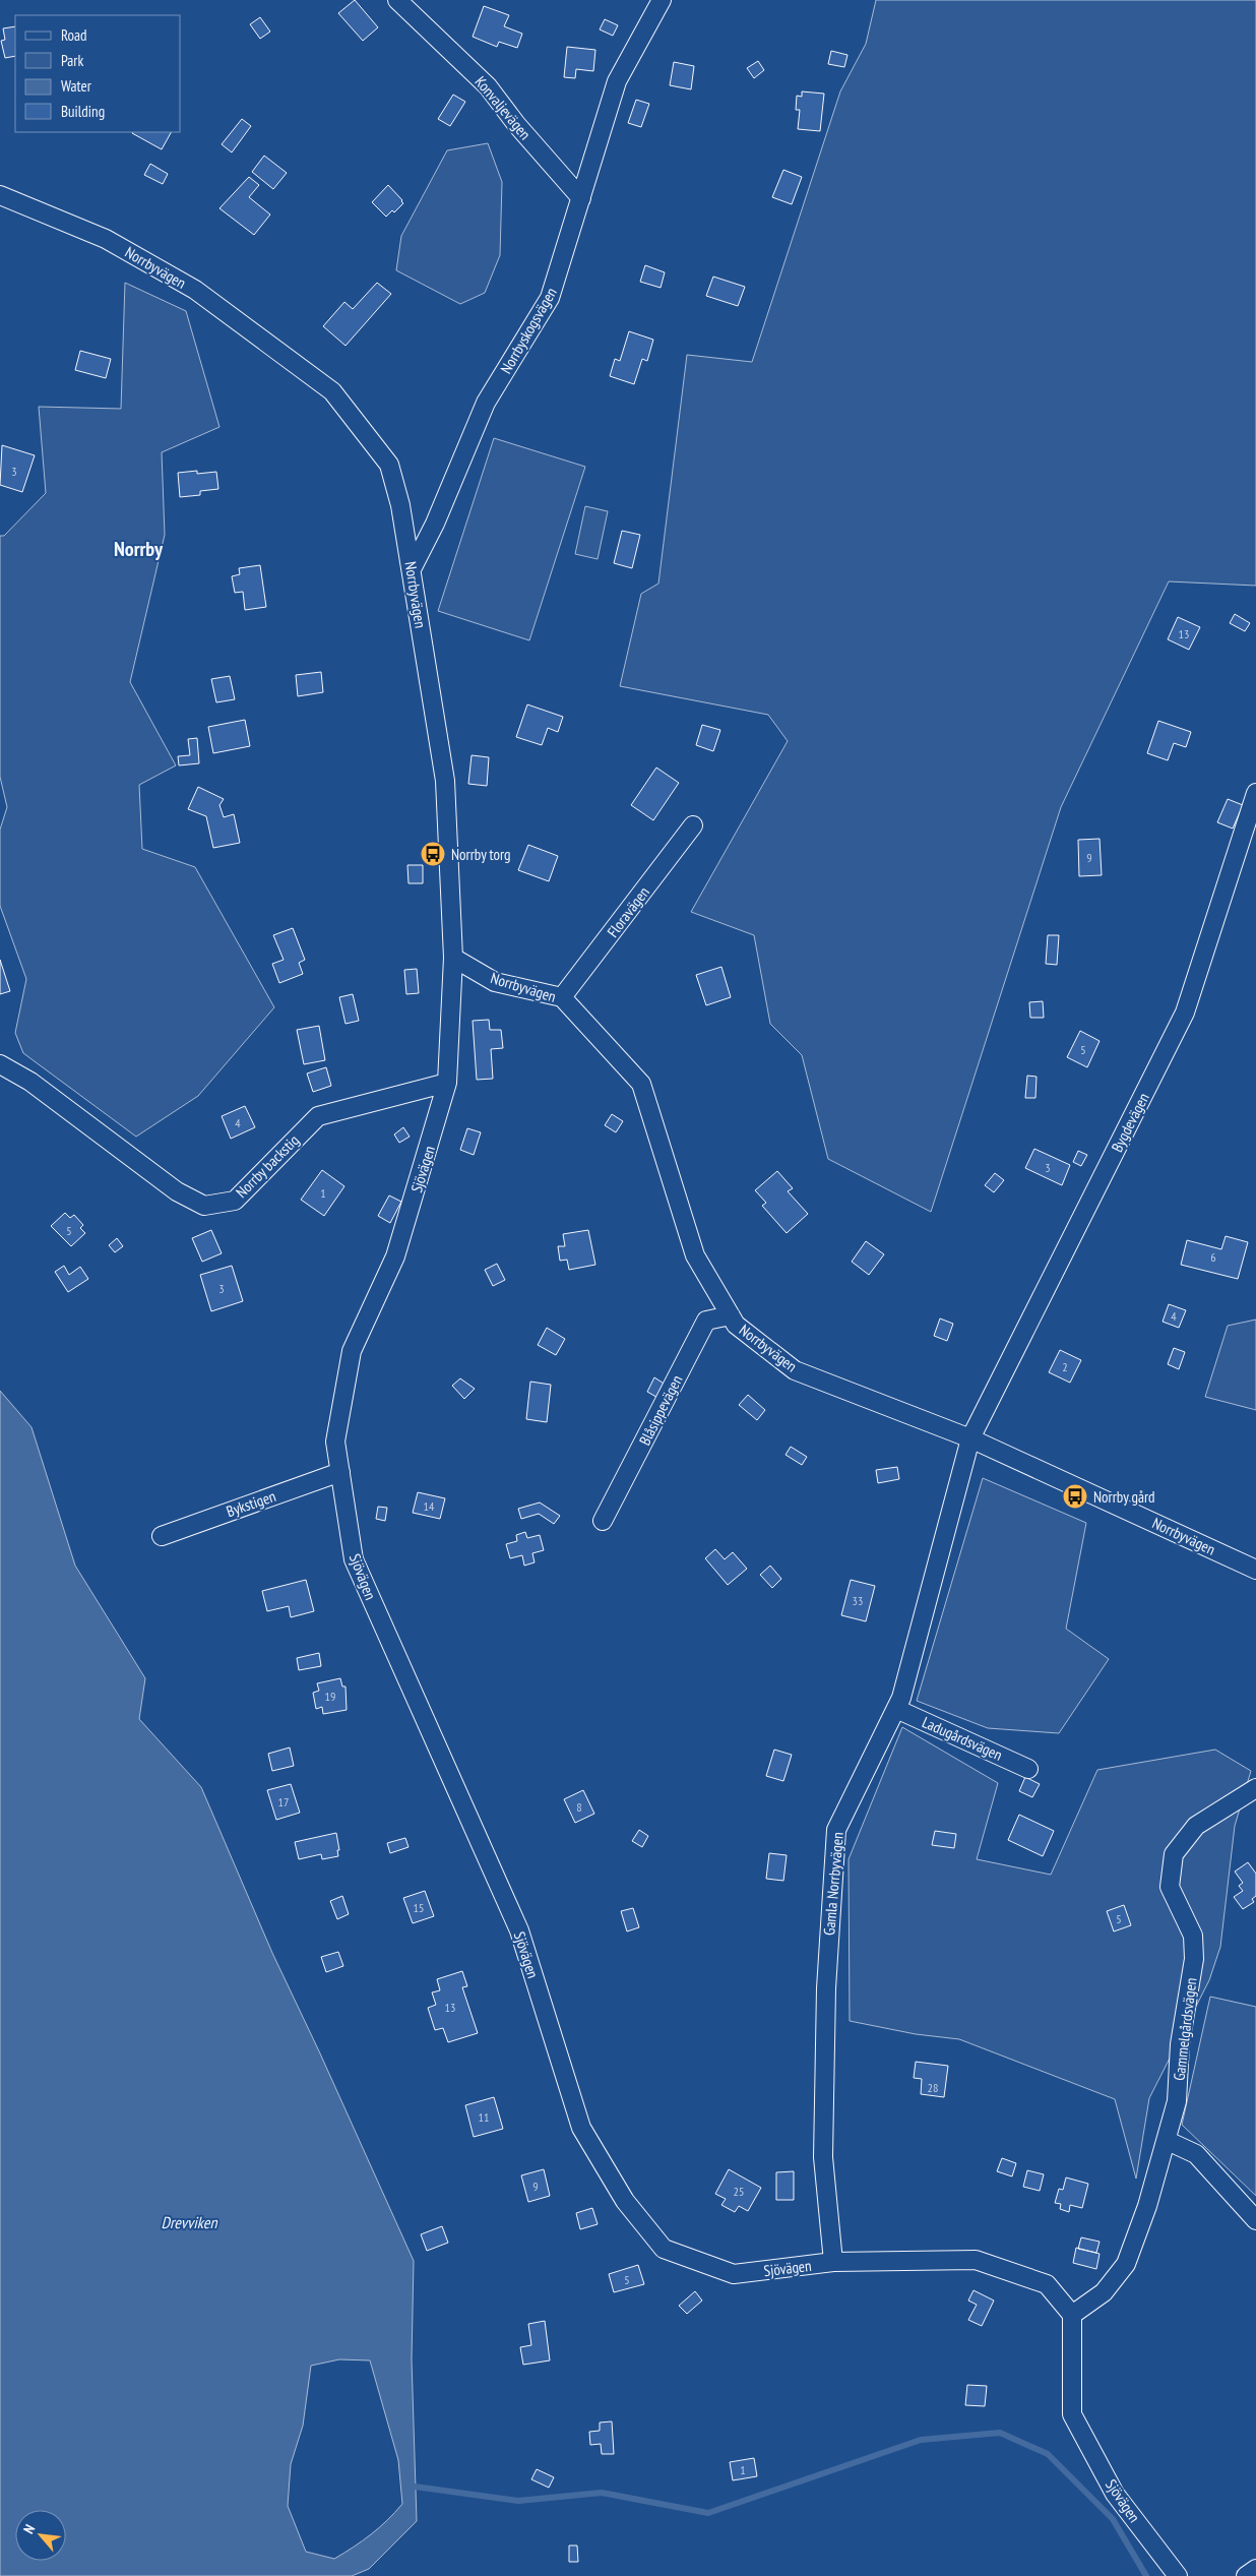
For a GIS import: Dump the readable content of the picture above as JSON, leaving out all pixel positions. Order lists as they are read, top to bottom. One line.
{"streets":{"street":["Konvaljevägen","Norrbyvägen","Norrbyskogsvägen","Floravägen","Bygdevägen","Norrby backstig","Sjövägen","Blåsippevägen","Bykstigen","Ladugårdsvägen","Gamla Norrbyvägen","Gammelgårdsvägen"]},"crossings":[["Konvaljevägen","Norrbyskogsvägen"],["Norrbyvägen","Norrbyskogsvägen"],["Norrbyvägen","Floravägen"],["Norrbyvägen","Bygdevägen"],["Norrbyvägen","Sjövägen"],["Norrbyvägen","Blåsippevägen"],["Norrbyvägen","Gamla Norrbyvägen"],["Bygdevägen","Gamla Norrbyvägen"],["Norrby backstig","Sjövägen"],["Sjövägen","Bykstigen"],["Sjövägen","Gamla Norrbyvägen"],["Sjövägen","Gammelgårdsvägen"],["Ladugårdsvägen","Gamla Norrbyvägen"]],"districts":["Norrby"],"water":["Drevviken"],"places":{"bus stop":["Norrby torg","Norrby gård"]},"house_numbers":["3","13","9","5","4","3","1","5","6","3","4","2","14","33","19","17","8","15","5","13","28","11","9","25","5","1"],"legend":["Road","Park","Water","Building"],"north":"top left"}
